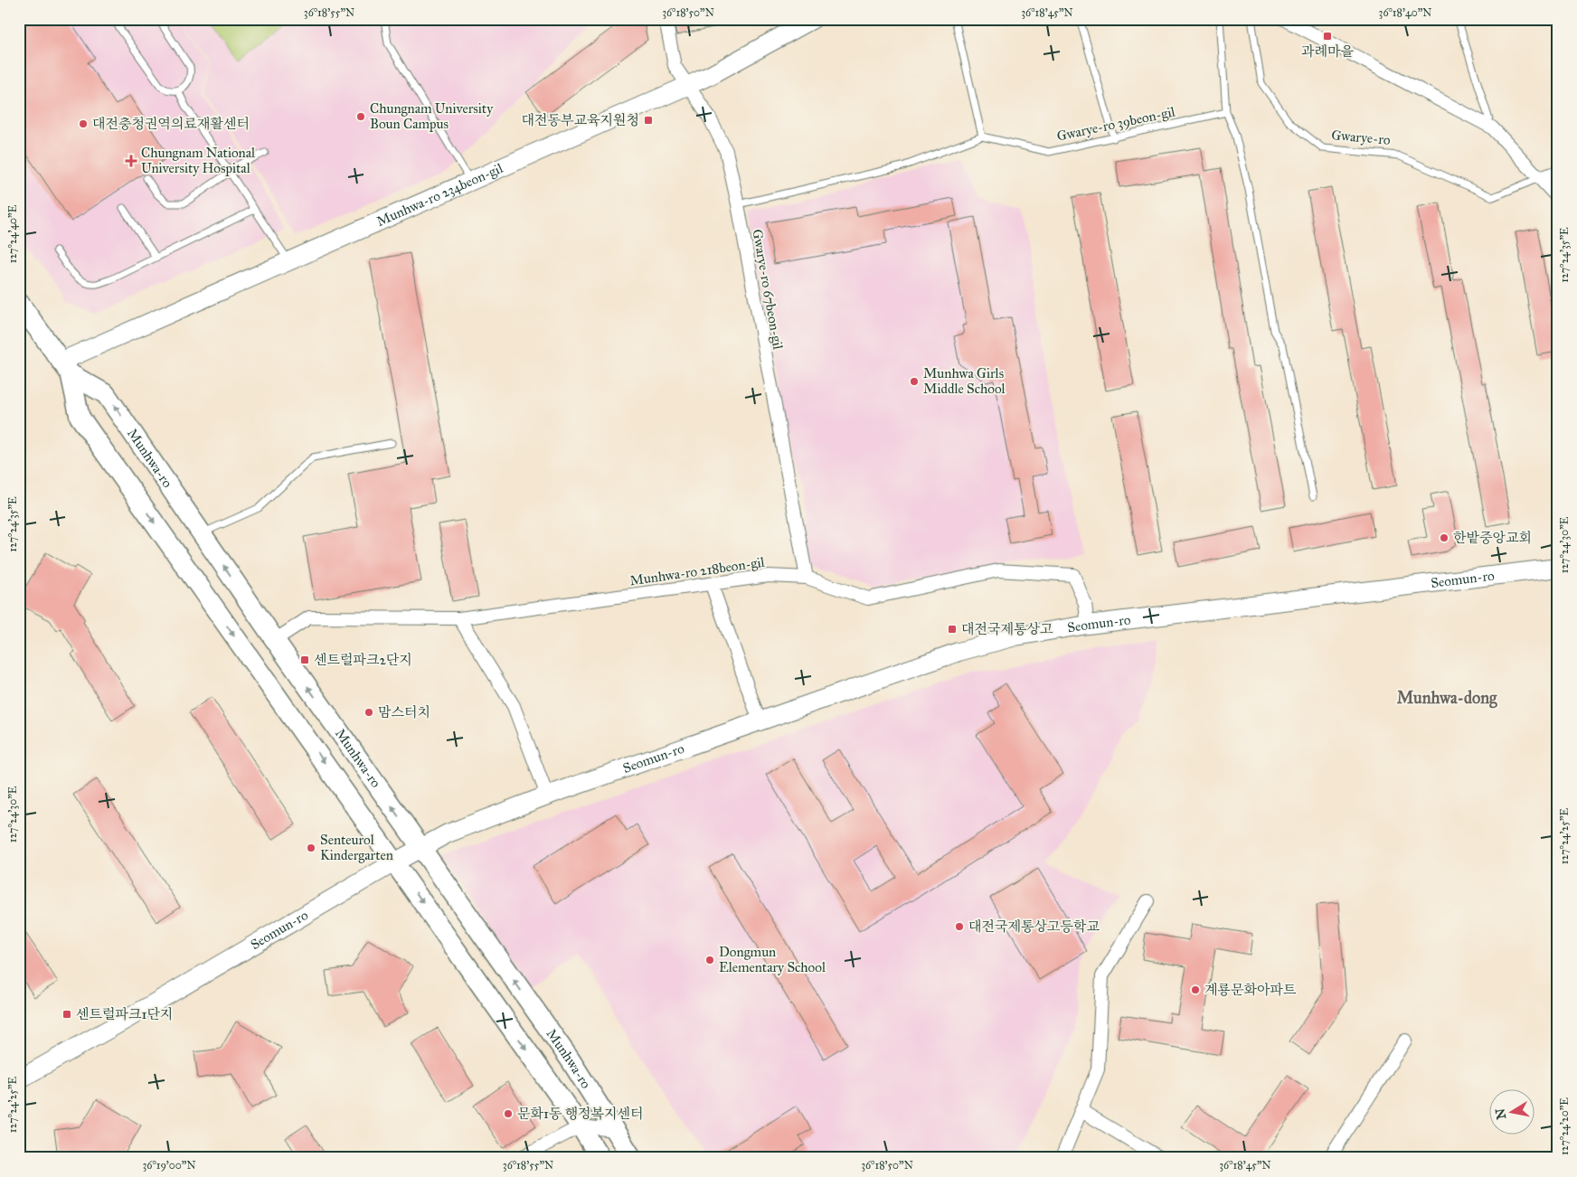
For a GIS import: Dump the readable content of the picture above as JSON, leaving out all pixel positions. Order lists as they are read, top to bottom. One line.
{"streets":{"main road":["Munhwa-ro 234beon-gil","Munhwa-ro","Seomun-ro"],"street":["Gwarye-ro 67beon-gil","Munhwa-ro 218beon-gil"],"lane":["Gwarye-ro 39beon-gil","Gwarye-ro"]},"crossings":[["Munhwa-ro 234beon-gil","Gwarye-ro 67beon-gil"],["Munhwa-ro 234beon-gil","Munhwa-ro"],["Gwarye-ro 67beon-gil","Munhwa-ro 218beon-gil"],["Munhwa-ro","Munhwa-ro 218beon-gil"],["Munhwa-ro","Seomun-ro"],["Munhwa-ro 218beon-gil","Seomun-ro"]],"districts":["Munhwa-dong"],"places":{"transit":["과례마을","대전동부교육지원청","대전국제통상고","센트럴파크2단지","센트럴파크1단지"],"other":["Chungnam University Boun Campus","대전충청권역의료재활센터","Munhwa Girls Middle School","한밭중앙교회","맘스터치","Senteurol Kindergarten","대전국제통상고등학교","Dongmun Elementary School","계룡문화아파트","문화1동 행정복지센터"],"health":["Chungnam National University Hospital"]},"north":"left","coordinates":["36°18'55\"N","36°18'50\"N","36°18'45\"N","36°18'40\"N","127°24'40\"E","127°24'35\"E","127°24'30\"E","127°24'25\"E","127°24'20\"E","36°19'00\"N"]}
